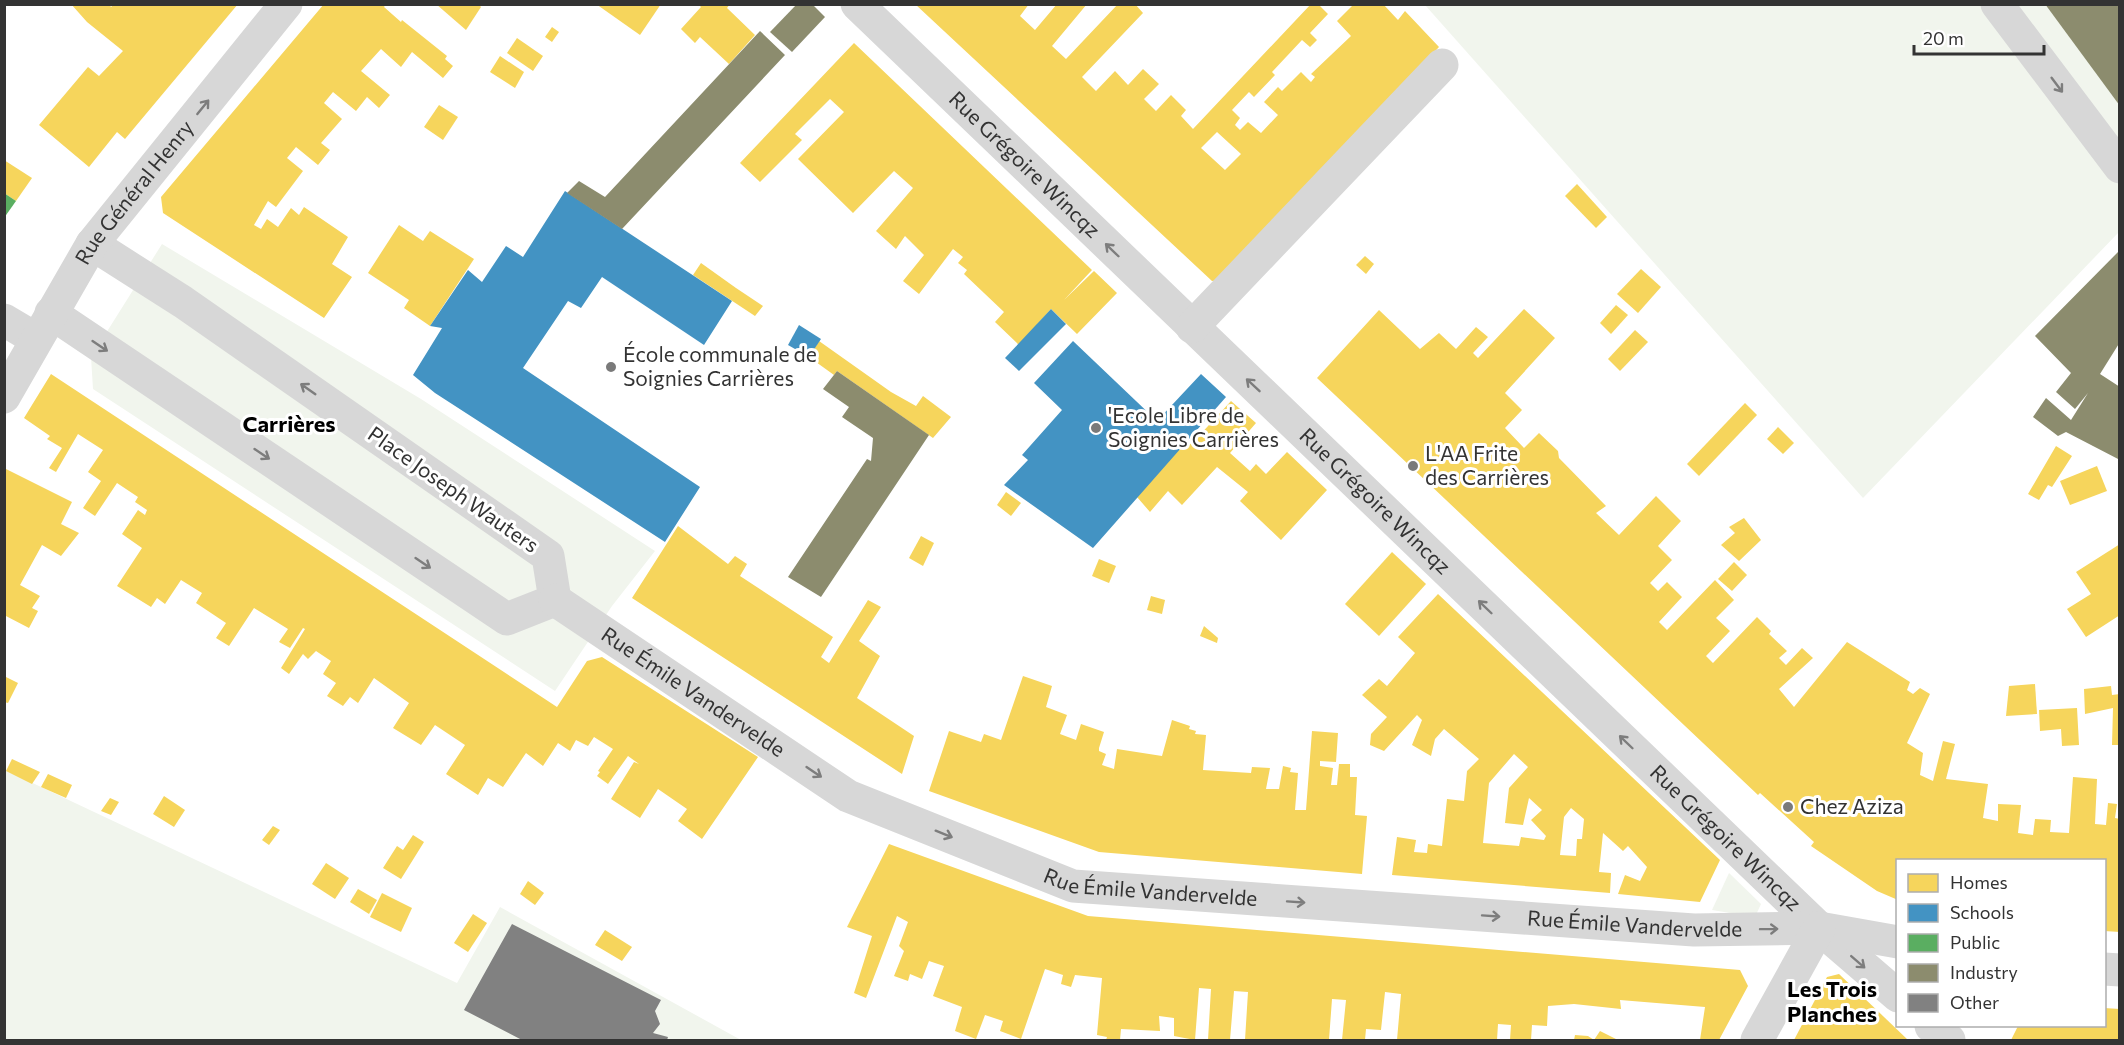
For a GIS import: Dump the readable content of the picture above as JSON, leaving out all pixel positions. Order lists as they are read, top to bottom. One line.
{"streets":{"street":["Rue Grégoire Wincqz","Rue Général Henry","Place Joseph Wauters","Rue Émile Vandervelde"]},"crossings":[["Rue Grégoire Wincqz","Rue Émile Vandervelde"],["Rue Général Henry","Place Joseph Wauters"],["Place Joseph Wauters","Rue Émile Vandervelde"]],"one_way":["Rue Grégoire Wincqz","Rue Général Henry","Rue Émile Vandervelde"],"districts":["Carrières","Les Trois Planches"],"places":["École communale de Soignies Carrières","'Ecole Libre de Soignies Carrières","L'AA Frite des Carrières","Chez Aziza"],"legend":["Homes","Schools","Public","Industry","Other"],"scale_bar":"20 m"}
